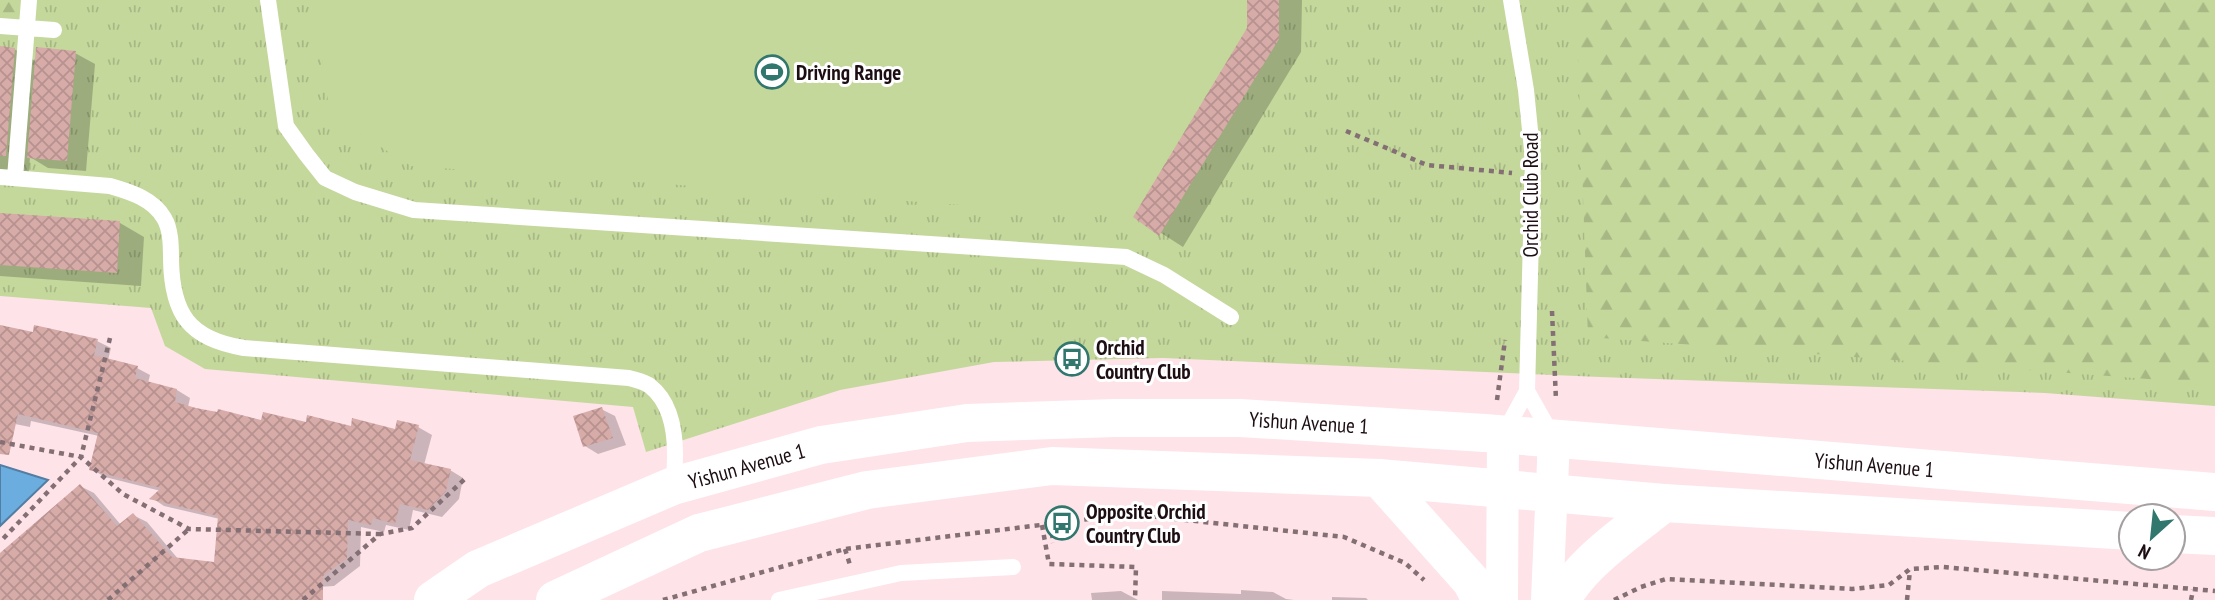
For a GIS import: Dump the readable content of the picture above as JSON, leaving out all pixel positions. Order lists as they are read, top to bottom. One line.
{"streets":{"main road":["Yishun Avenue 1"],"street":["Orchid Club Road"]},"crossings":[["Orchid Club Road","Yishun Avenue 1"]],"places":{"sports":["Driving Range"],"bus stop":["Orchid Country Club","Opposite Orchid Country Club"]},"north":"bottom left"}
